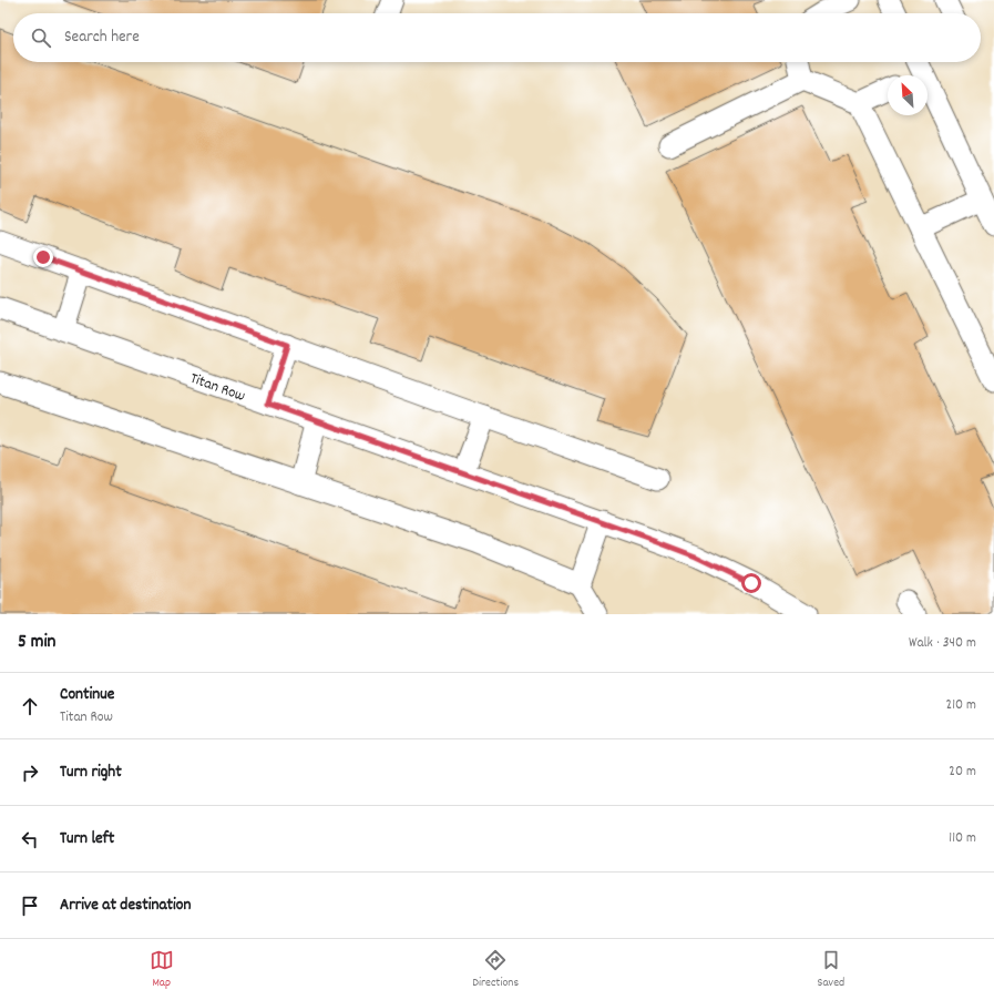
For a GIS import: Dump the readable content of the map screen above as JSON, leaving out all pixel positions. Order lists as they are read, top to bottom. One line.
{"streets":{"street":["Titan Row"]},"north":"top left","page":{"search":"Search here","heading":["5 min","Walk · 340 m"],"list":[["Continue","Titan Row","210 m"],["Turn right","20 m"],["Turn left","110 m"],"Arrive at destination"],"nav":["Map","Directions","Saved"]}}
